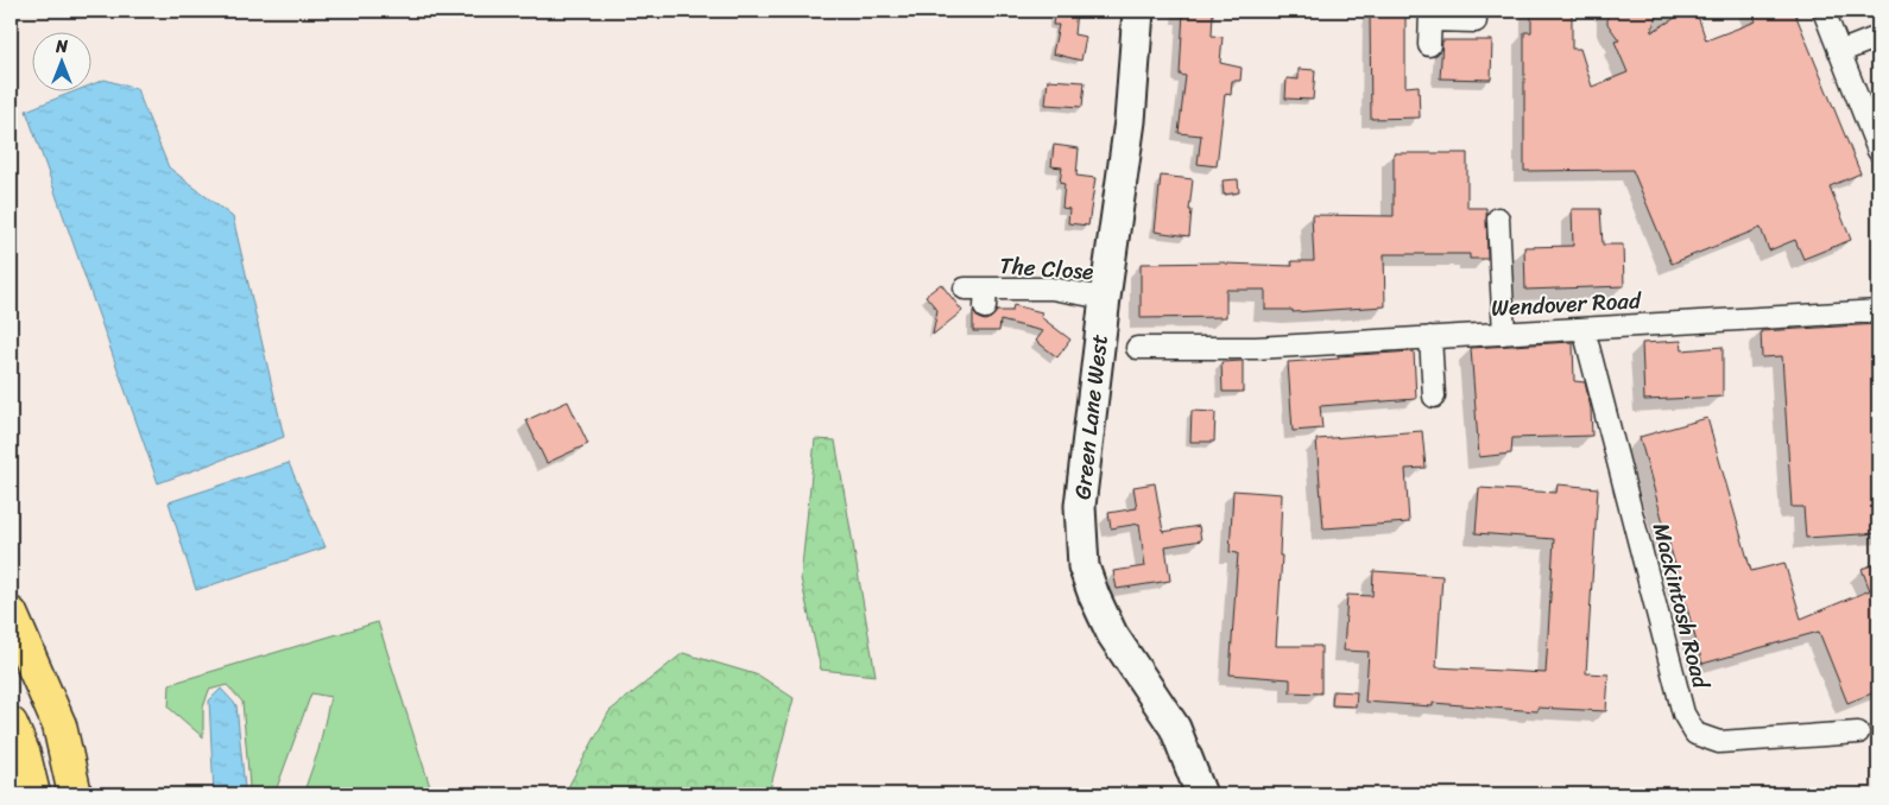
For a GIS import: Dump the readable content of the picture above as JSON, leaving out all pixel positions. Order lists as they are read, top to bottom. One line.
{"streets":{"street":["The Close","Wendover Road","Green Lane West","Mackintosh Road"]},"crossings":[["The Close","Green Lane West"],["Wendover Road","Mackintosh Road"]],"north":"top"}
